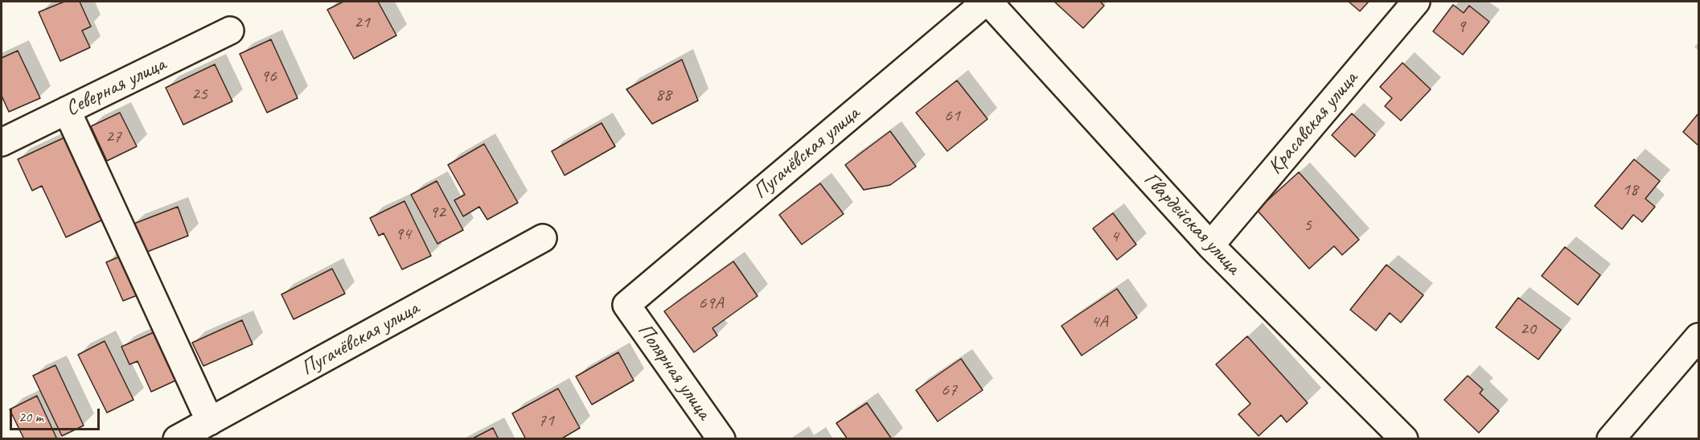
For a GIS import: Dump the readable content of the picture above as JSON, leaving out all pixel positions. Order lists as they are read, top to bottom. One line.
{"streets":{"street":["Северная улица","Красавская улица","Пугачёвская улица","Гвардейская улица","Полярная улица"]},"crossings":[["Красавская улица","Гвардейская улица"],["Пугачёвская улица","Гвардейская улица"],["Пугачёвская улица","Полярная улица"]],"house_numbers":["21","9","96","25","88","61","27","18","92","5","94","4","69А","4А","20","67","71"],"scale_bar":"20 m"}
